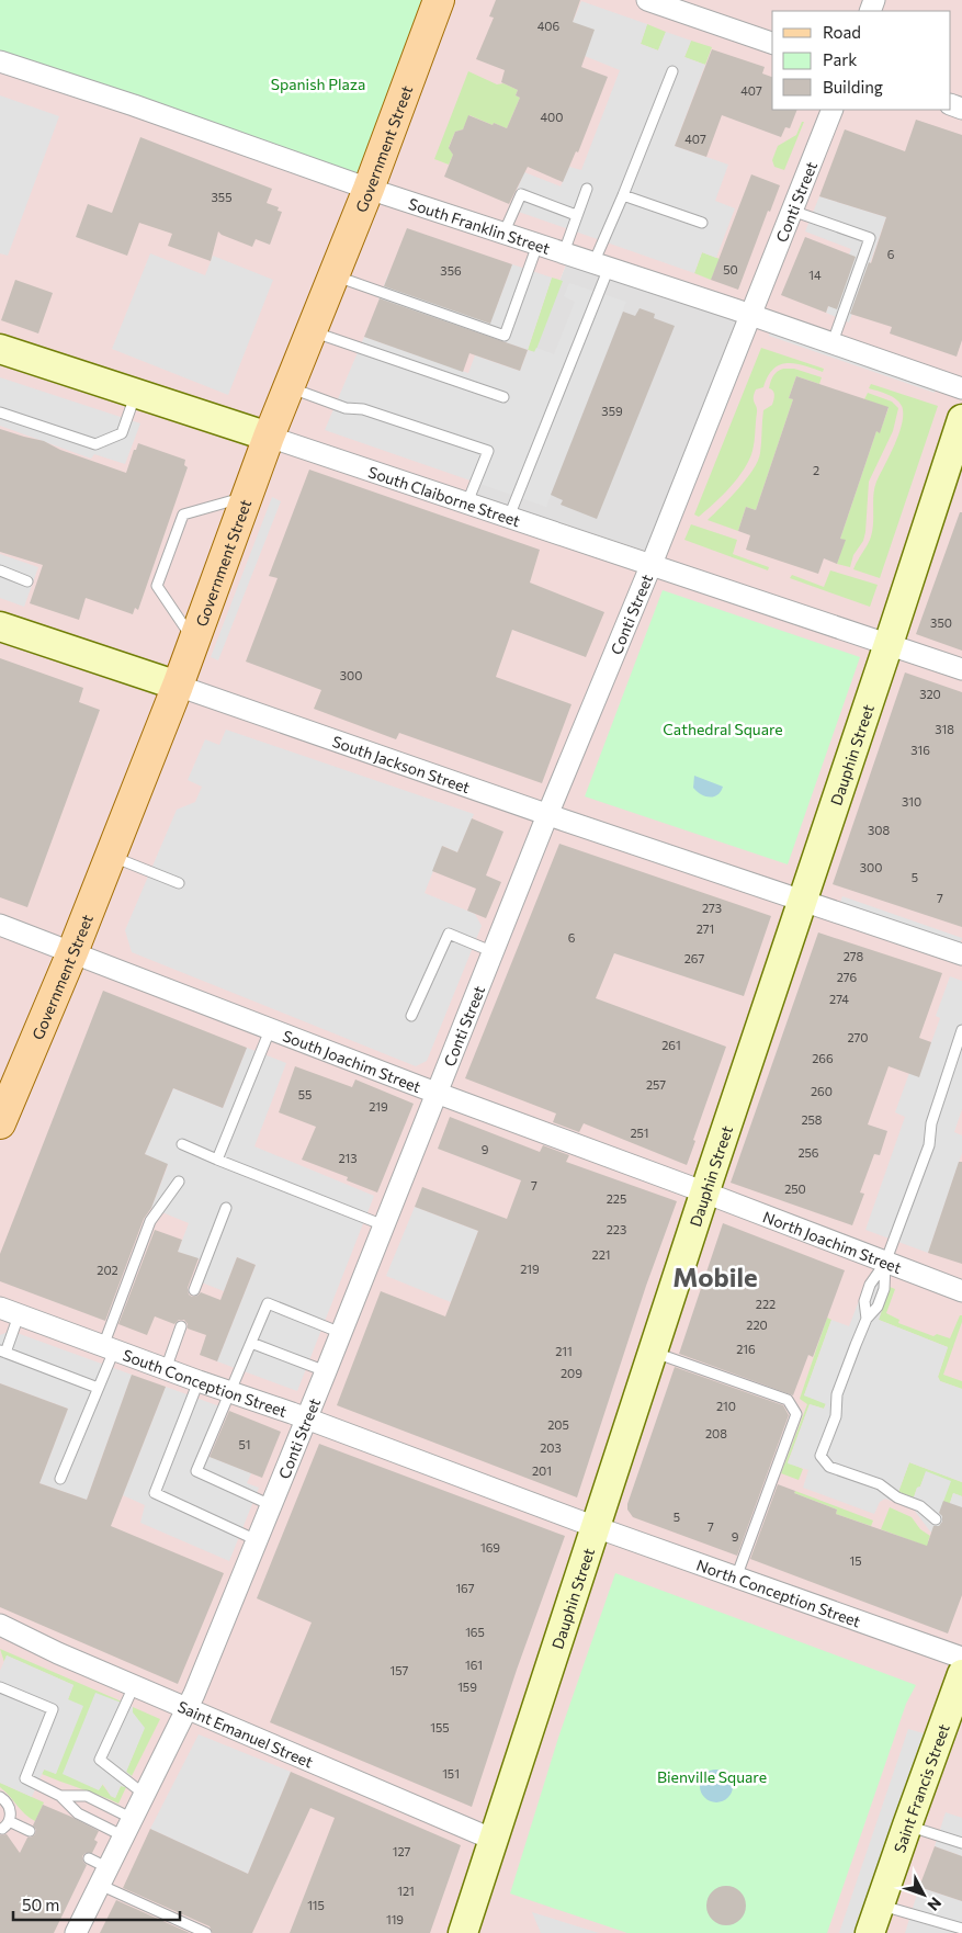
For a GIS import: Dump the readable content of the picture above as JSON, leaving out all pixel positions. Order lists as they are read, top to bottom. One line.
{"streets":{"main road":["Government Street"],"street":["Conti Street","South Franklin Street","South Claiborne Street","Dauphin Street","South Jackson Street","South Joachim Street","North Joachim Street","South Conception Street","North Conception Street","Saint Emanuel Street","Saint Francis Street"]},"crossings":[["Government Street","South Franklin Street"],["Government Street","South Claiborne Street"],["Government Street","South Jackson Street"],["Government Street","South Joachim Street"],["Conti Street","South Franklin Street"],["Conti Street","South Claiborne Street"],["Conti Street","South Jackson Street"],["Conti Street","South Joachim Street"],["Conti Street","South Conception Street"],["Conti Street","Saint Emanuel Street"],["South Claiborne Street","Dauphin Street"],["Dauphin Street","South Jackson Street"],["Dauphin Street","South Joachim Street"],["Dauphin Street","North Joachim Street"],["Dauphin Street","South Conception Street"],["Dauphin Street","North Conception Street"],["Dauphin Street","Saint Emanuel Street"],["South Joachim Street","North Joachim Street"],["South Conception Street","North Conception Street"]],"districts":["Mobile"],"parks":["Spanish Plaza","Cathedral Square","Bienville Square"],"house_numbers":["406","407","400","407","355","6","50","356","14","359","2","350","300","320","318","316","310","308","300","5","7","273","271","6","278","267","276","274","270","261","266","257","260","55","219","258","251","9","256","213","7","250","225","223","221","219","202","222","220","216","211","209","210","205","208","51","203","201","5","7","9","169","15","167","165","161","157","159","155","151","127","121","115","119"],"legend":["Road","Park","Building"],"scale_bar":"50 m","north":"bottom right"}
